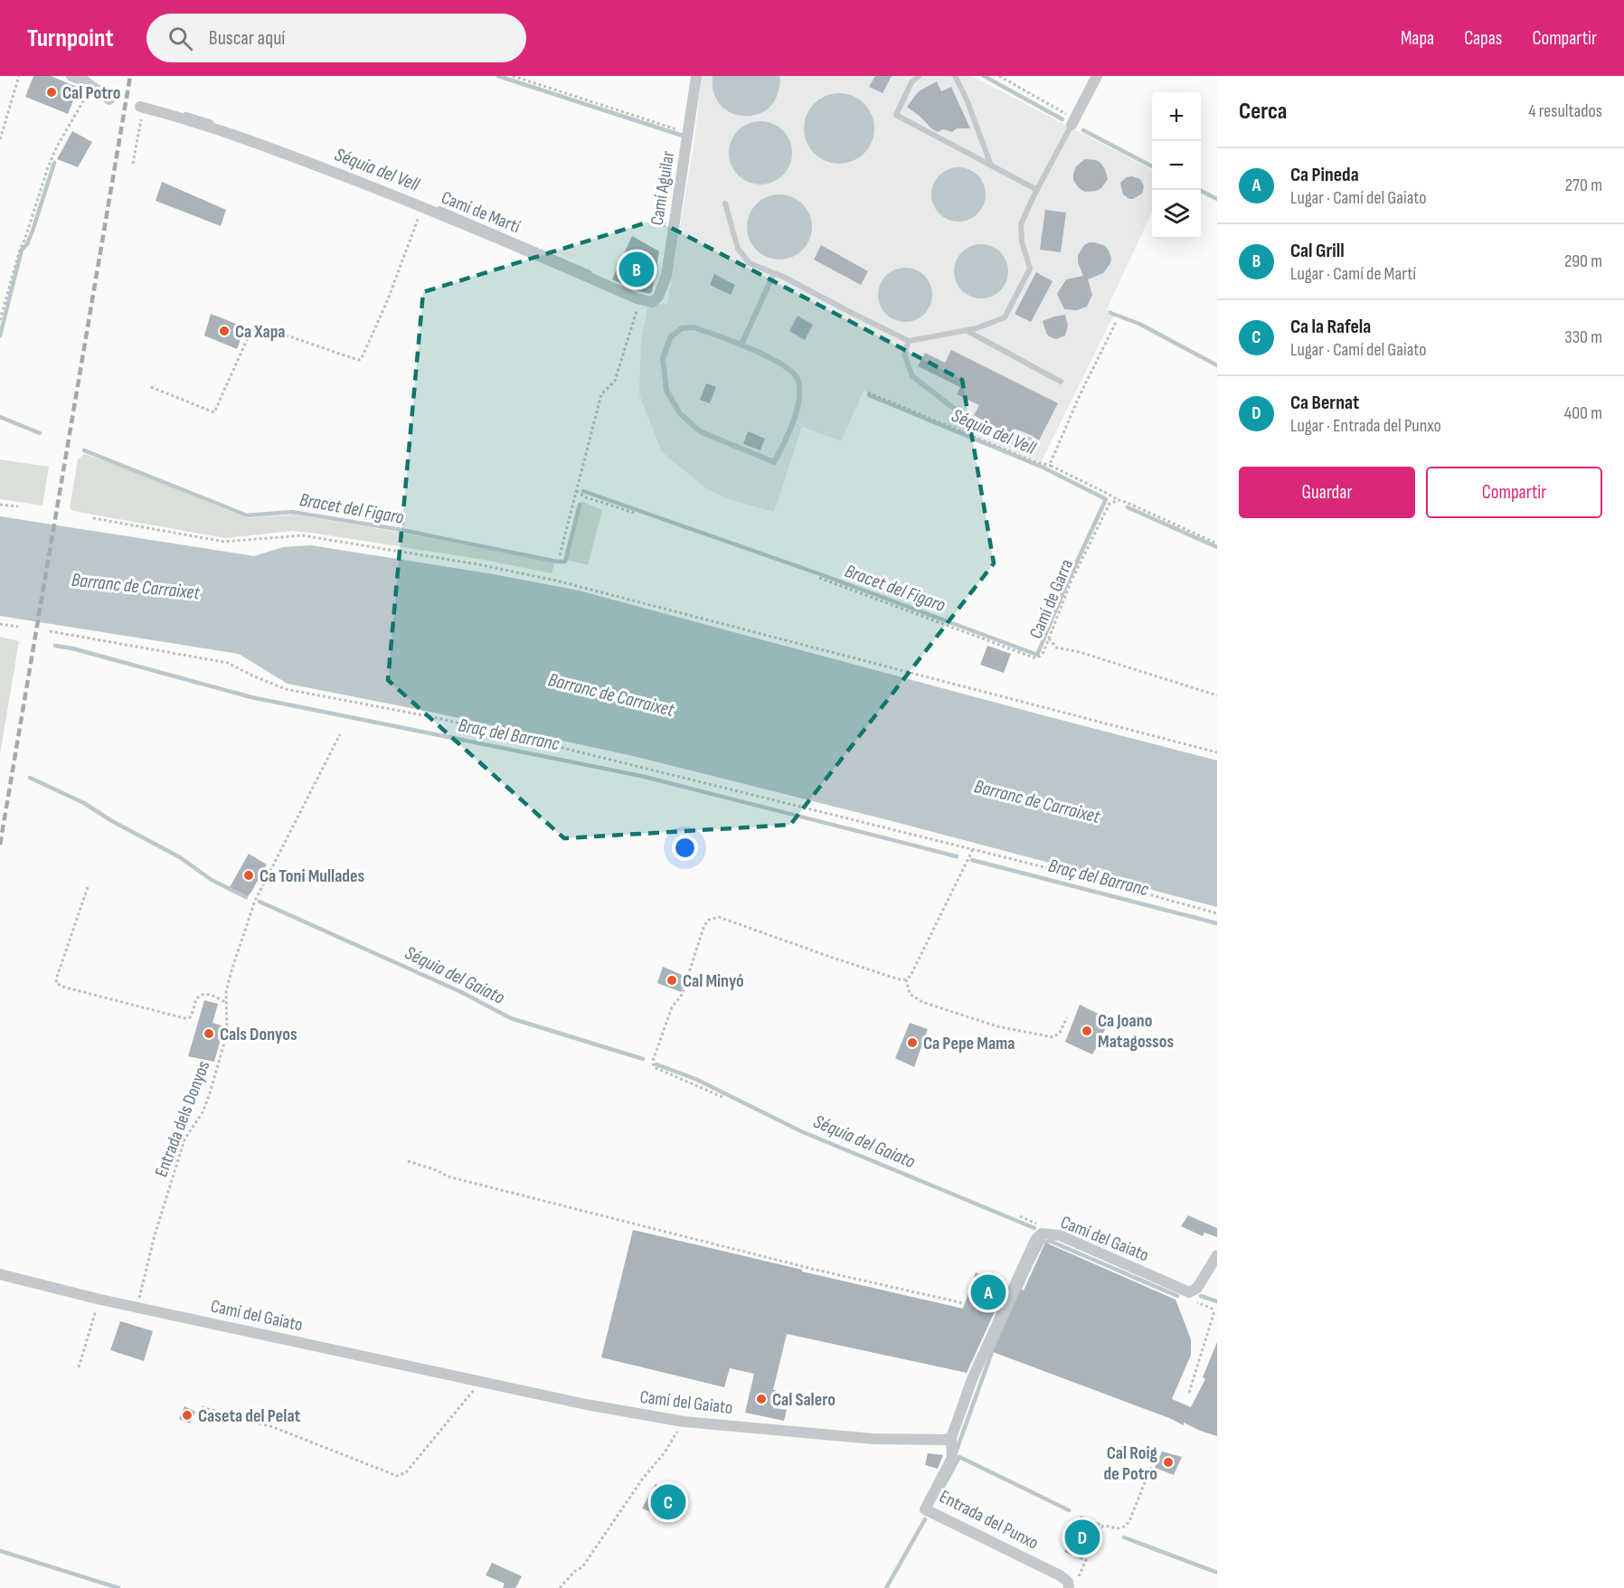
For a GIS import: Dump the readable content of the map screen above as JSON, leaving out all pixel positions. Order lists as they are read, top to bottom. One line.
{"streets":{"street":["Camí Aguilar","Camí de Martí","Camí del Gaiato","Entrada del Punxo"],"path":["Camí de Garra","Entrada dels Donyos"]},"crossings":[["Camí Aguilar","Camí de Martí"],["Entrada dels Donyos","Camí del Gaiato"],["Camí del Gaiato","Entrada del Punxo"]],"water":["Séquia del Vell","Bracet del Figaro","Barranc de Carraixet","Braç del Barranc","Séquia del Gaiato"],"places":["Cal Potro","Ca Xapa","Ca Toni Mullades","Cal Minyó","Ca Joano Matagossos","Cals Donyos","Ca Pepe Mama","Cal Salero","Caseta del Pelat","Cal Roig de Potro"],"page":{"header":"Turnpoint","search":"Buscar aquí","nav":["Mapa","Capas","Compartir"],"heading":["Cerca","4 resultados"],"map_buttons":["+","−"],"list":[{"mark":"A","name":"Ca Pineda","note":"Lugar · Camí del Gaiato","value":"270 m"},{"mark":"B","name":"Cal Grill","note":"Lugar · Camí de Martí","value":"290 m"},{"mark":"C","name":"Ca la Rafela","note":"Lugar · Camí del Gaiato","value":"330 m"},{"mark":"D","name":"Ca Bernat","note":"Lugar · Entrada del Punxo","value":"400 m"}],"pins":["B","A","C","D"],"buttons":["Guardar","Compartir"]}}
